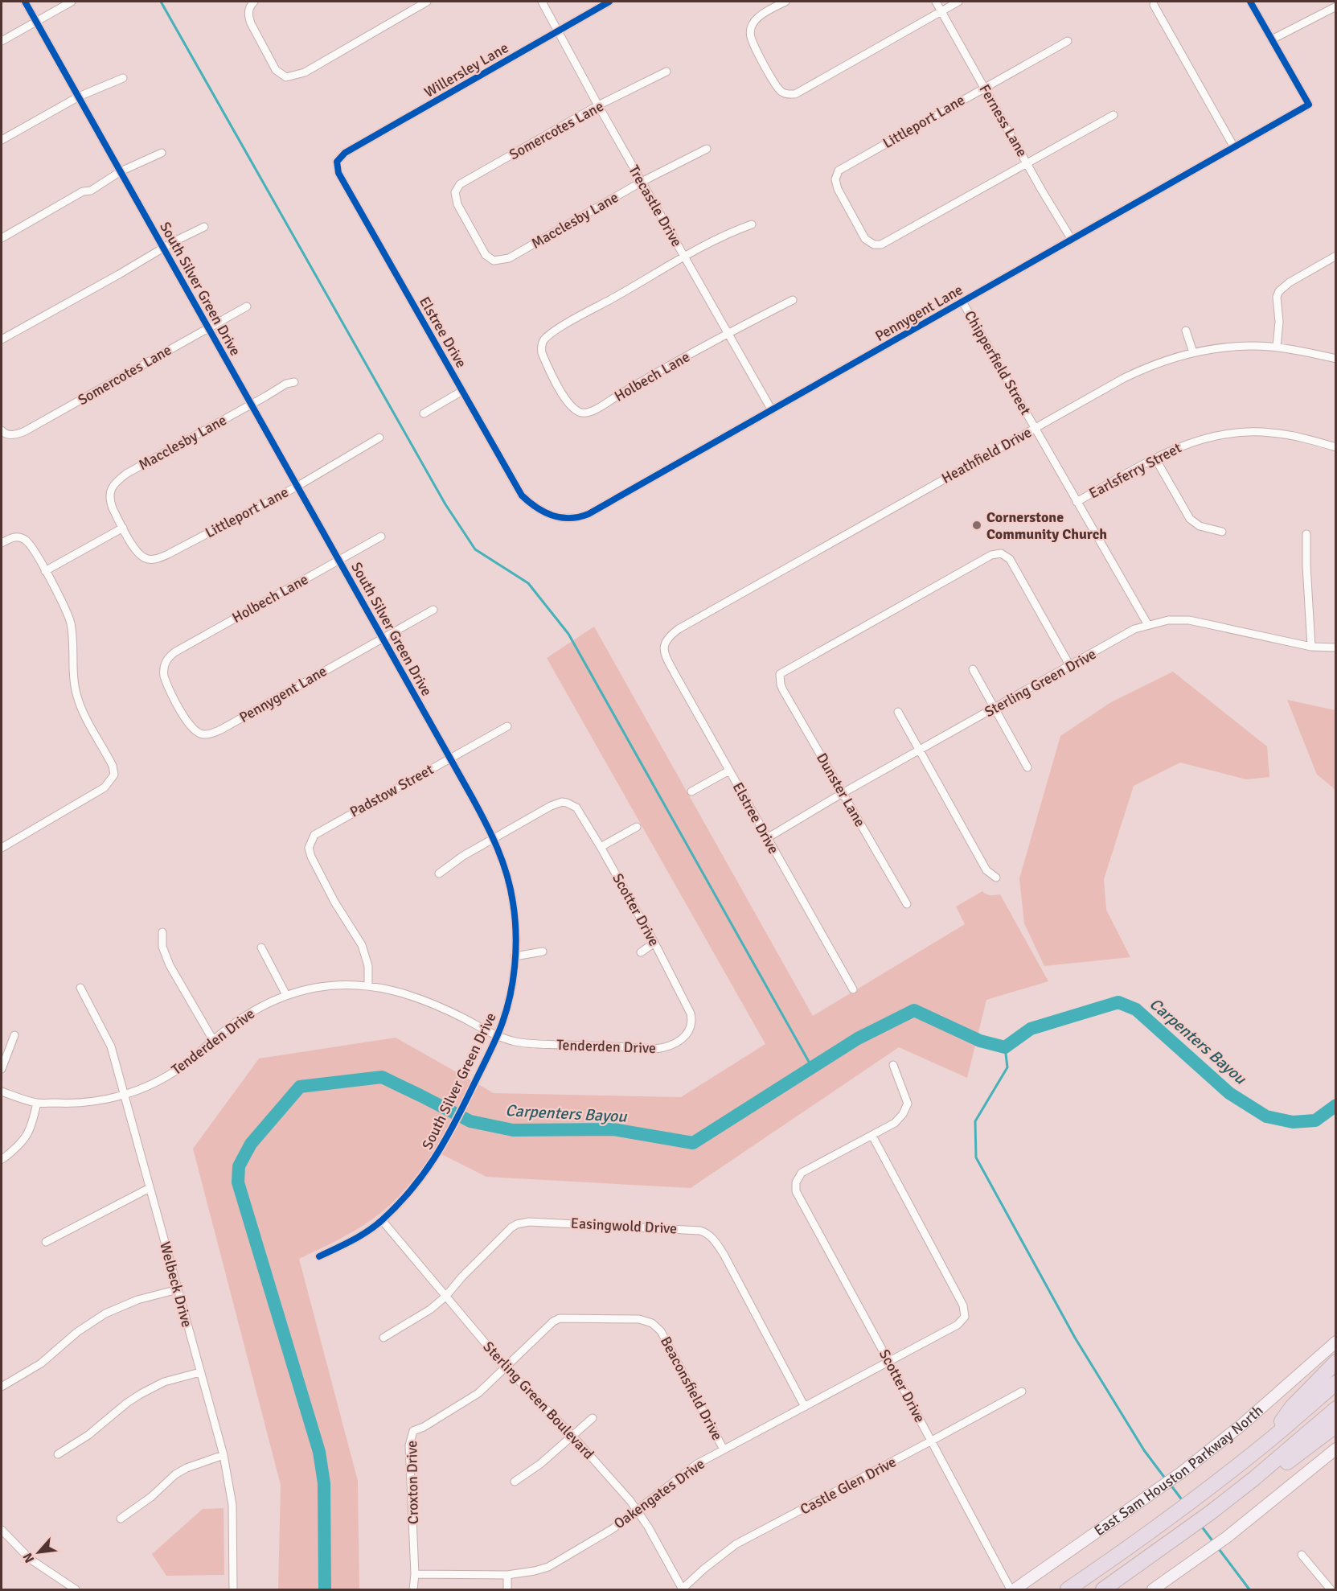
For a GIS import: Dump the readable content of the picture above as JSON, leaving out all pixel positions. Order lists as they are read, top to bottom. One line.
{"streets":{"highway":["East Sam Houston Parkway North"],"street":["Willersley Lane","Ferness Lane","Littleport Lane","Somercotes Lane","Trecastle Drive","Macclesby Lane","South Silver Green Drive","Pennygent Lane","Elstree Drive","Chipperfield Street","Holbech Lane","Heathfield Drive","Earlsferry Street","Sterling Green Drive","Dunster Lane","Padstow Street","Scotter Drive","Tenderden Drive","Easingwold Drive","Welbeck Drive","Beaconsfield Drive","Sterling Green Boulevard","Croxton Drive","Castle Glen Drive","Oakengates Drive"]},"crossings":[["Willersley Lane","Trecastle Drive"],["Willersley Lane","Elstree Drive"],["Ferness Lane","Littleport Lane"],["Ferness Lane","Pennygent Lane"],["Littleport Lane","Macclesby Lane"],["Littleport Lane","South Silver Green Drive"],["Somercotes Lane","Trecastle Drive"],["Somercotes Lane","Macclesby Lane"],["Somercotes Lane","South Silver Green Drive"],["Trecastle Drive","Macclesby Lane"],["Trecastle Drive","Pennygent Lane"],["Trecastle Drive","Holbech Lane"],["Macclesby Lane","South Silver Green Drive"],["South Silver Green Drive","Pennygent Lane"],["South Silver Green Drive","Holbech Lane"],["South Silver Green Drive","Padstow Street"],["South Silver Green Drive","Scotter Drive"],["South Silver Green Drive","Tenderden Drive"],["South Silver Green Drive","Sterling Green Boulevard"],["Pennygent Lane","Elstree Drive"],["Pennygent Lane","Chipperfield Street"],["Pennygent Lane","Holbech Lane"],["Elstree Drive","Heathfield Drive"],["Elstree Drive","Sterling Green Drive"],["Chipperfield Street","Heathfield Drive"],["Chipperfield Street","Earlsferry Street"],["Chipperfield Street","Sterling Green Drive"],["Sterling Green Drive","Dunster Lane"],["Padstow Street","Tenderden Drive"],["Scotter Drive","Tenderden Drive"],["Scotter Drive","Castle Glen Drive"],["Scotter Drive","Oakengates Drive"],["Tenderden Drive","Welbeck Drive"],["Easingwold Drive","Sterling Green Boulevard"],["Easingwold Drive","Oakengates Drive"],["Beaconsfield Drive","Sterling Green Boulevard"],["Beaconsfield Drive","Croxton Drive"],["Beaconsfield Drive","Oakengates Drive"],["Sterling Green Boulevard","Croxton Drive"],["Sterling Green Boulevard","Castle Glen Drive"],["Sterling Green Boulevard","Oakengates Drive"],["Croxton Drive","Oakengates Drive"]],"water":["Carpenters Bayou"],"places":["Cornerstone Community Church"],"north":"bottom left"}
